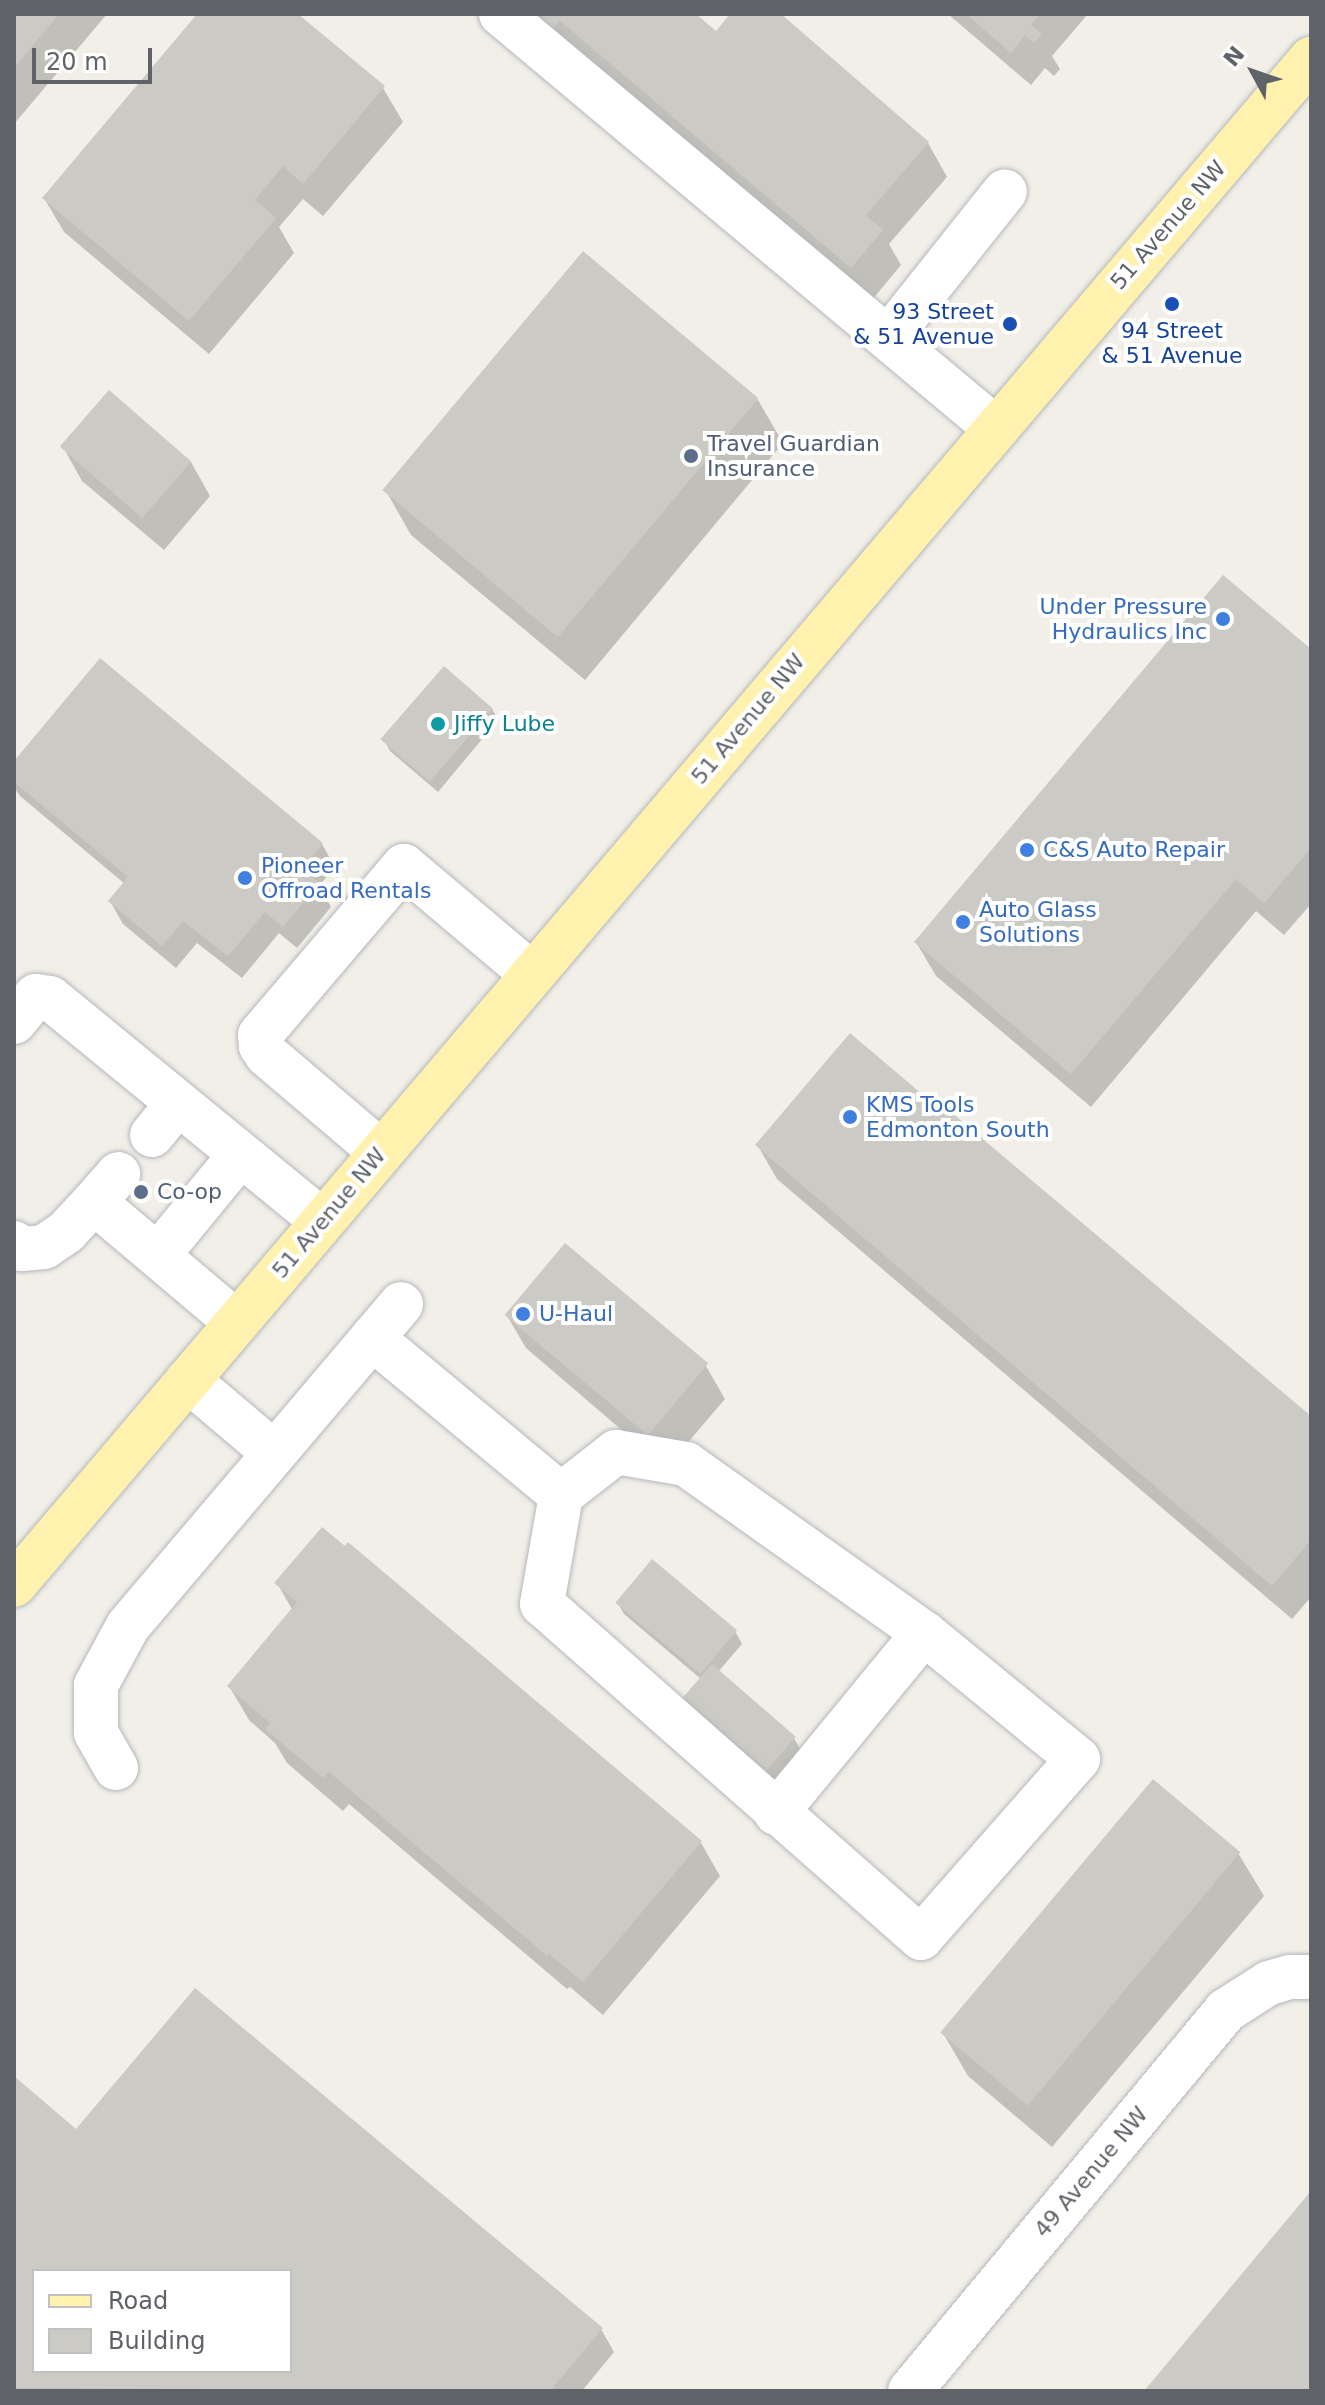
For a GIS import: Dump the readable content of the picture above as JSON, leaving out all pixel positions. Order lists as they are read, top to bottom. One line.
{"streets":{"main road":["51 Avenue NW"],"street":["49 Avenue NW"]},"places":["94 Street & 51 Avenue","93 Street & 51 Avenue","Travel Guardian Insurance","Under Pressure Hydraulics Inc","Jiffy Lube","C&S Auto Repair","Pioneer Offroad Rentals","Auto Glass Solutions","KMS Tools Edmonton South","Co-op","U-Haul"],"legend":["Road","Building"],"scale_bar":"20 m","north":"top left"}
